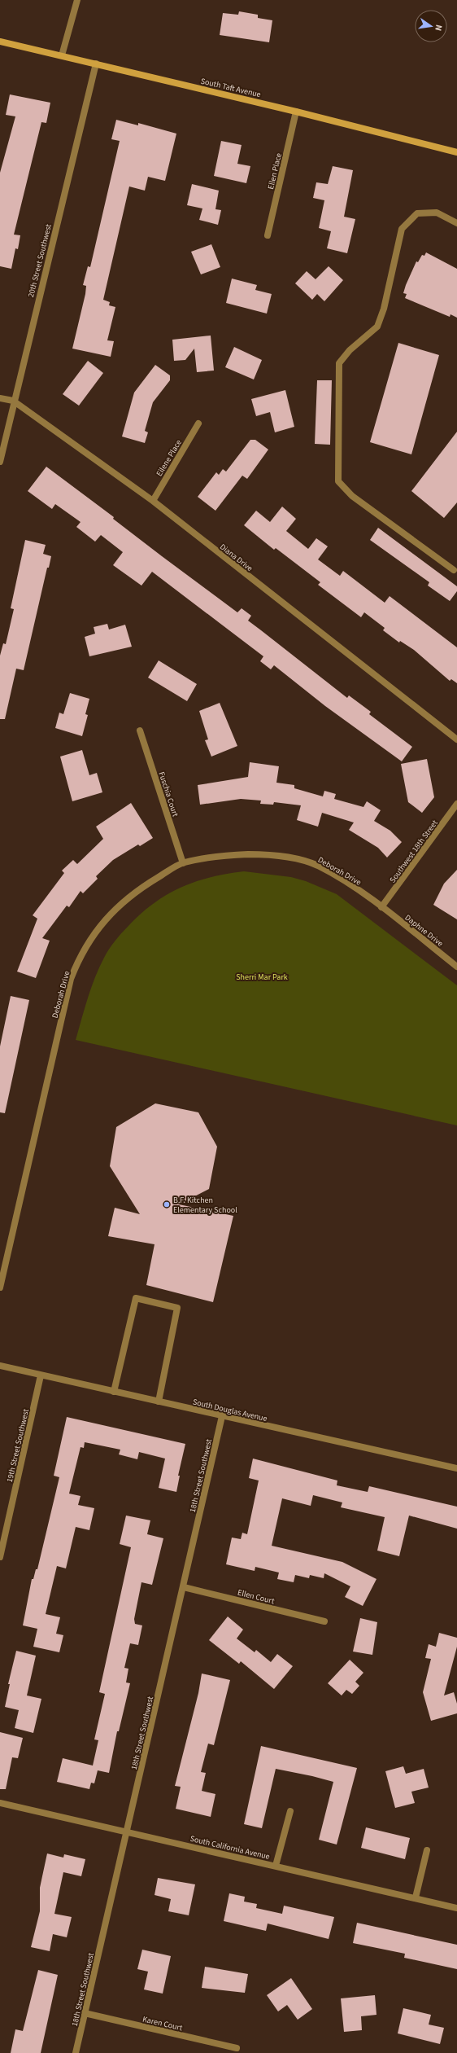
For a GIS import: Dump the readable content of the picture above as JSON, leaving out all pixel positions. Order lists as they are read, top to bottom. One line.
{"streets":{"main road":["South Taft Avenue"],"street":["Ellen Place","20th Street Southwest","Eilene Place","Diana Drive","Fuschia Court","Southwest 18th Street","Deborah Drive","Daphne Drive","South Douglas Avenue","19th Street Southwest","18th Street Southwest","Ellen Court","South California Avenue","Karen Court"]},"crossings":[["South Taft Avenue","Ellen Place"],["South Taft Avenue","20th Street Southwest"],["20th Street Southwest","Diana Drive"],["Eilene Place","Diana Drive"],["Fuschia Court","Deborah Drive"],["Southwest 18th Street","Deborah Drive"],["Southwest 18th Street","Daphne Drive"],["Deborah Drive","Daphne Drive"],["South Douglas Avenue","19th Street Southwest"],["South Douglas Avenue","18th Street Southwest"],["18th Street Southwest","Ellen Court"],["18th Street Southwest","South California Avenue"],["18th Street Southwest","Karen Court"]],"parks":["Sherri Mar Park"],"places":["B.F. Kitchen Elementary School"],"north":"right"}
